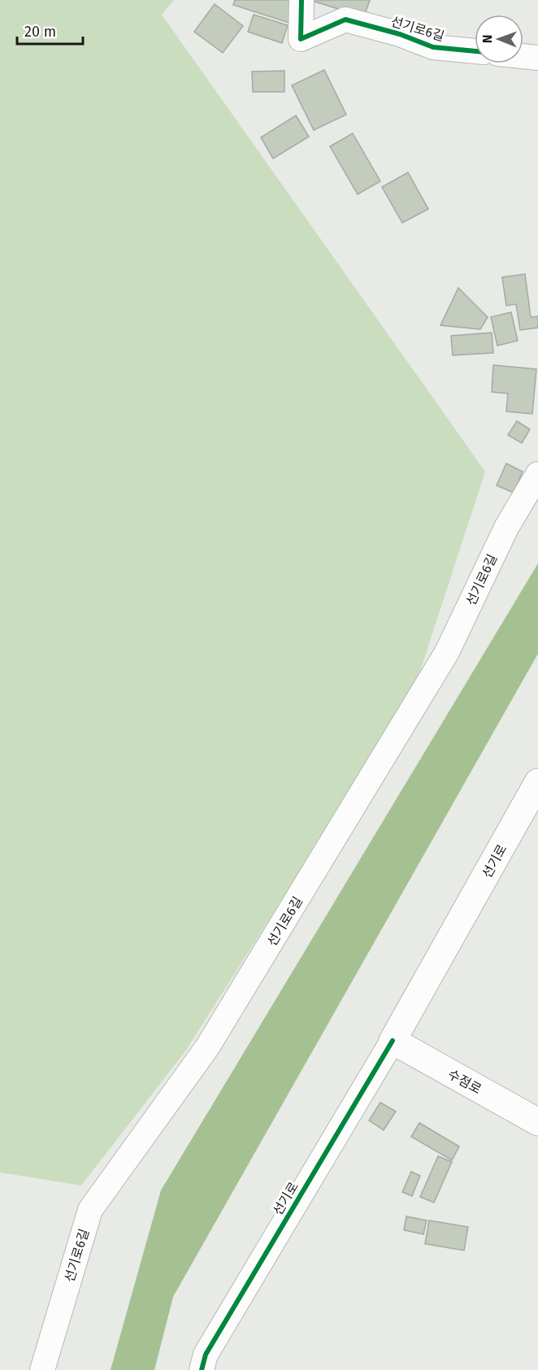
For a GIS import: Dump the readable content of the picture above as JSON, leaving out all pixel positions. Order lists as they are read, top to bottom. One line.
{"streets":{"main road":["선기로","수점로"],"street":["선기로6길"]},"crossings":[["선기로","수점로"]],"scale_bar":"20 m","north":"left"}
